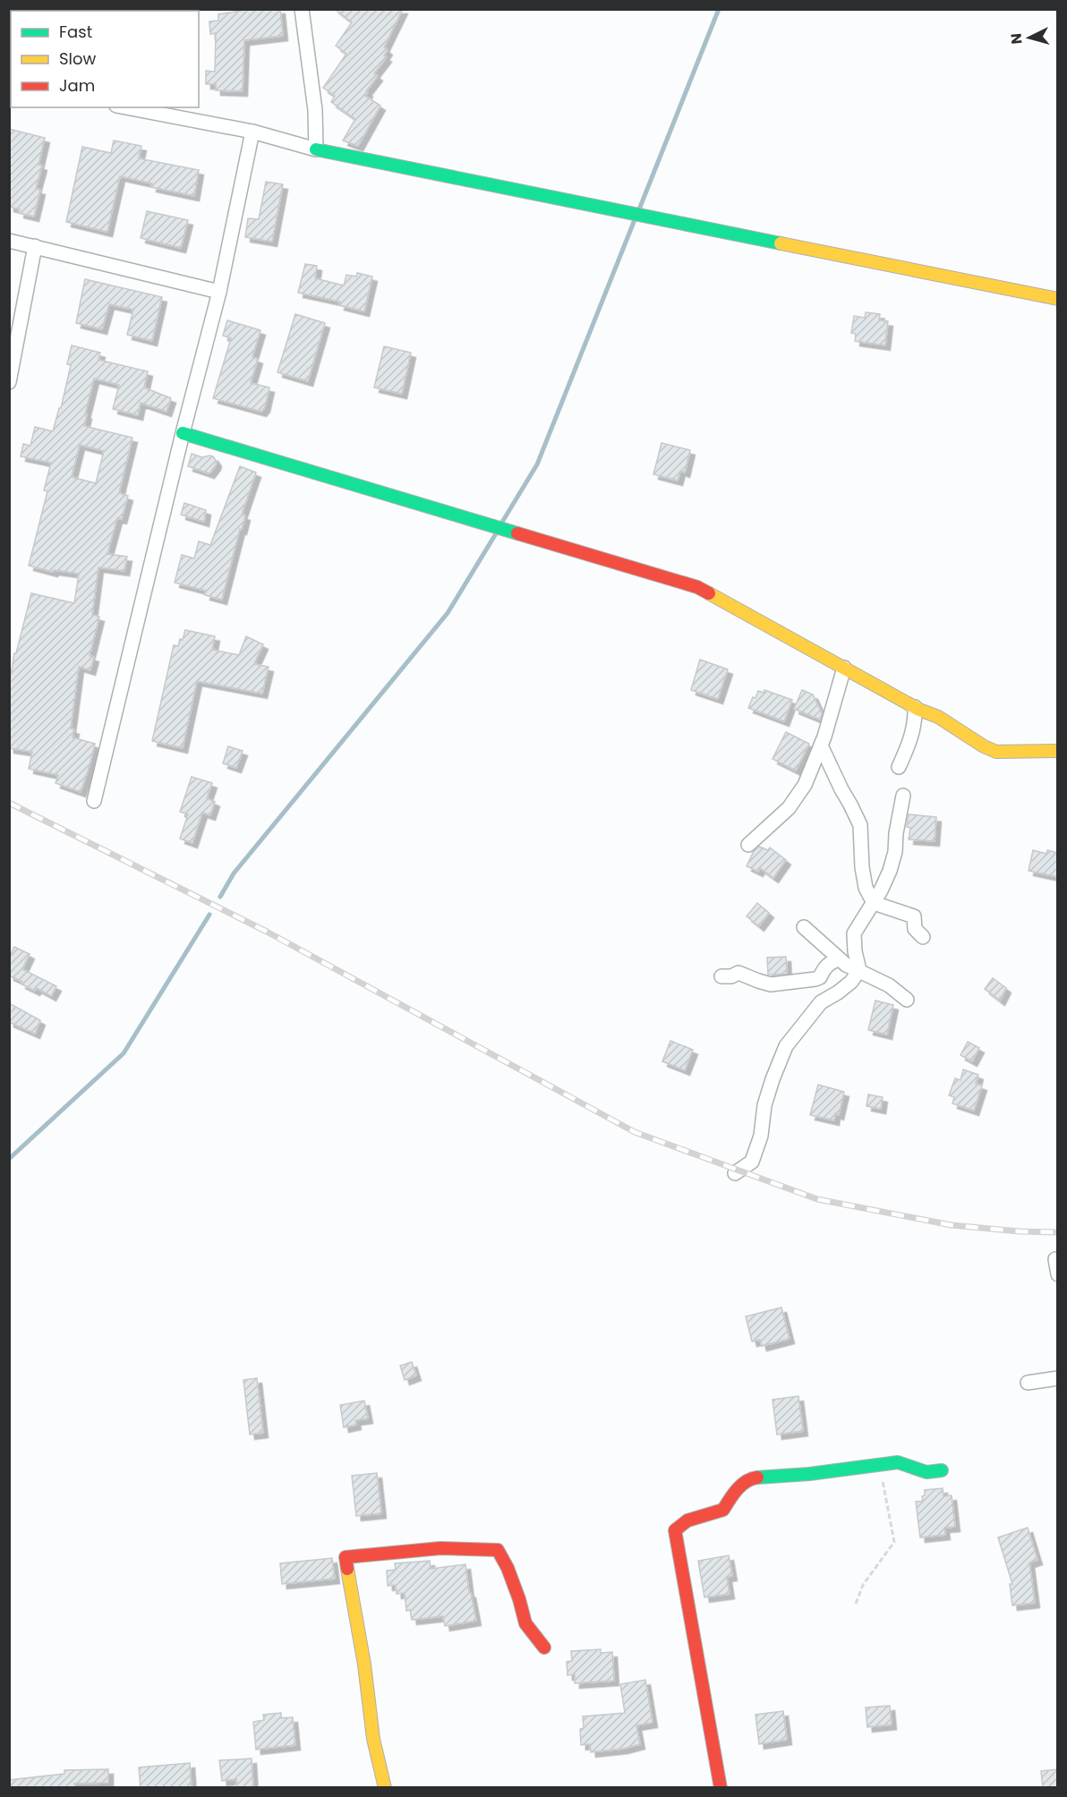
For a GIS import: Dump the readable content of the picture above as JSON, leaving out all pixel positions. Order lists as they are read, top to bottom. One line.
{"legend":["Fast","Slow","Jam"],"north":"left"}
